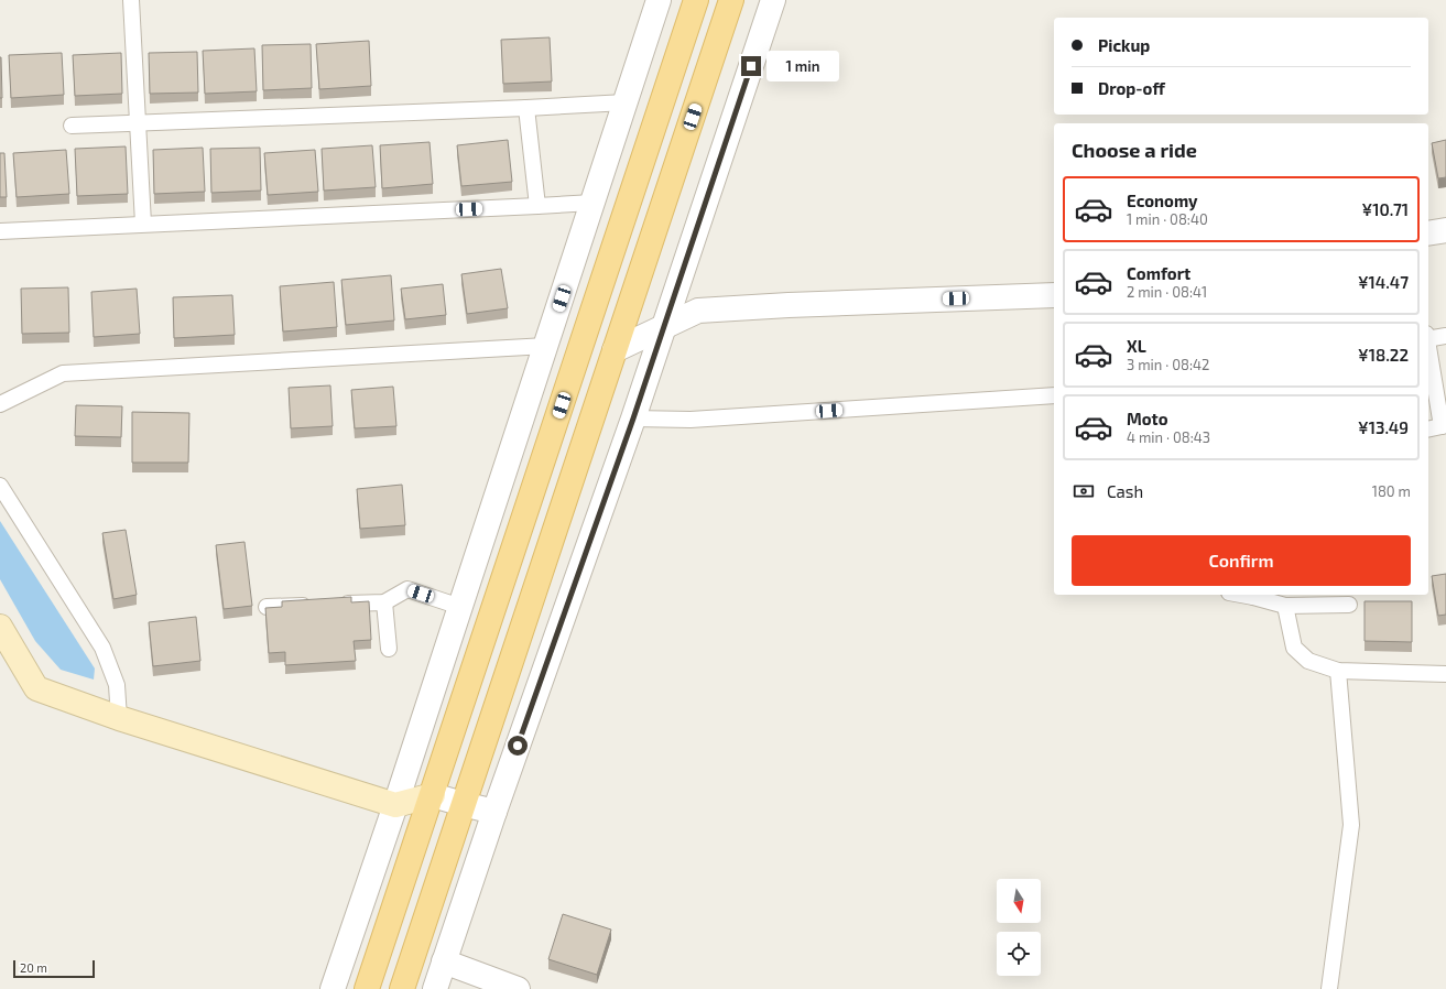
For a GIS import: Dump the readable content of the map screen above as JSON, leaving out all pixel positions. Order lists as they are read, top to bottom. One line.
{"scale_bar":"20 m","north":"bottom","page":{"banner":["Pickup","Drop-off"],"bubble":"1 min","heading":"Choose a ride","list":[{"name":"Economy","note":"1 min · 08:40","value":"¥10.71"},{"name":"Comfort","note":"2 min · 08:41","value":"¥14.47"},{"name":"XL","note":"3 min · 08:42","value":"¥18.22"},{"name":"Moto","note":"4 min · 08:43","value":"¥13.49"}],"pay":["Cash","180 m"],"buttons":"Confirm","scale":"20 m"}}
